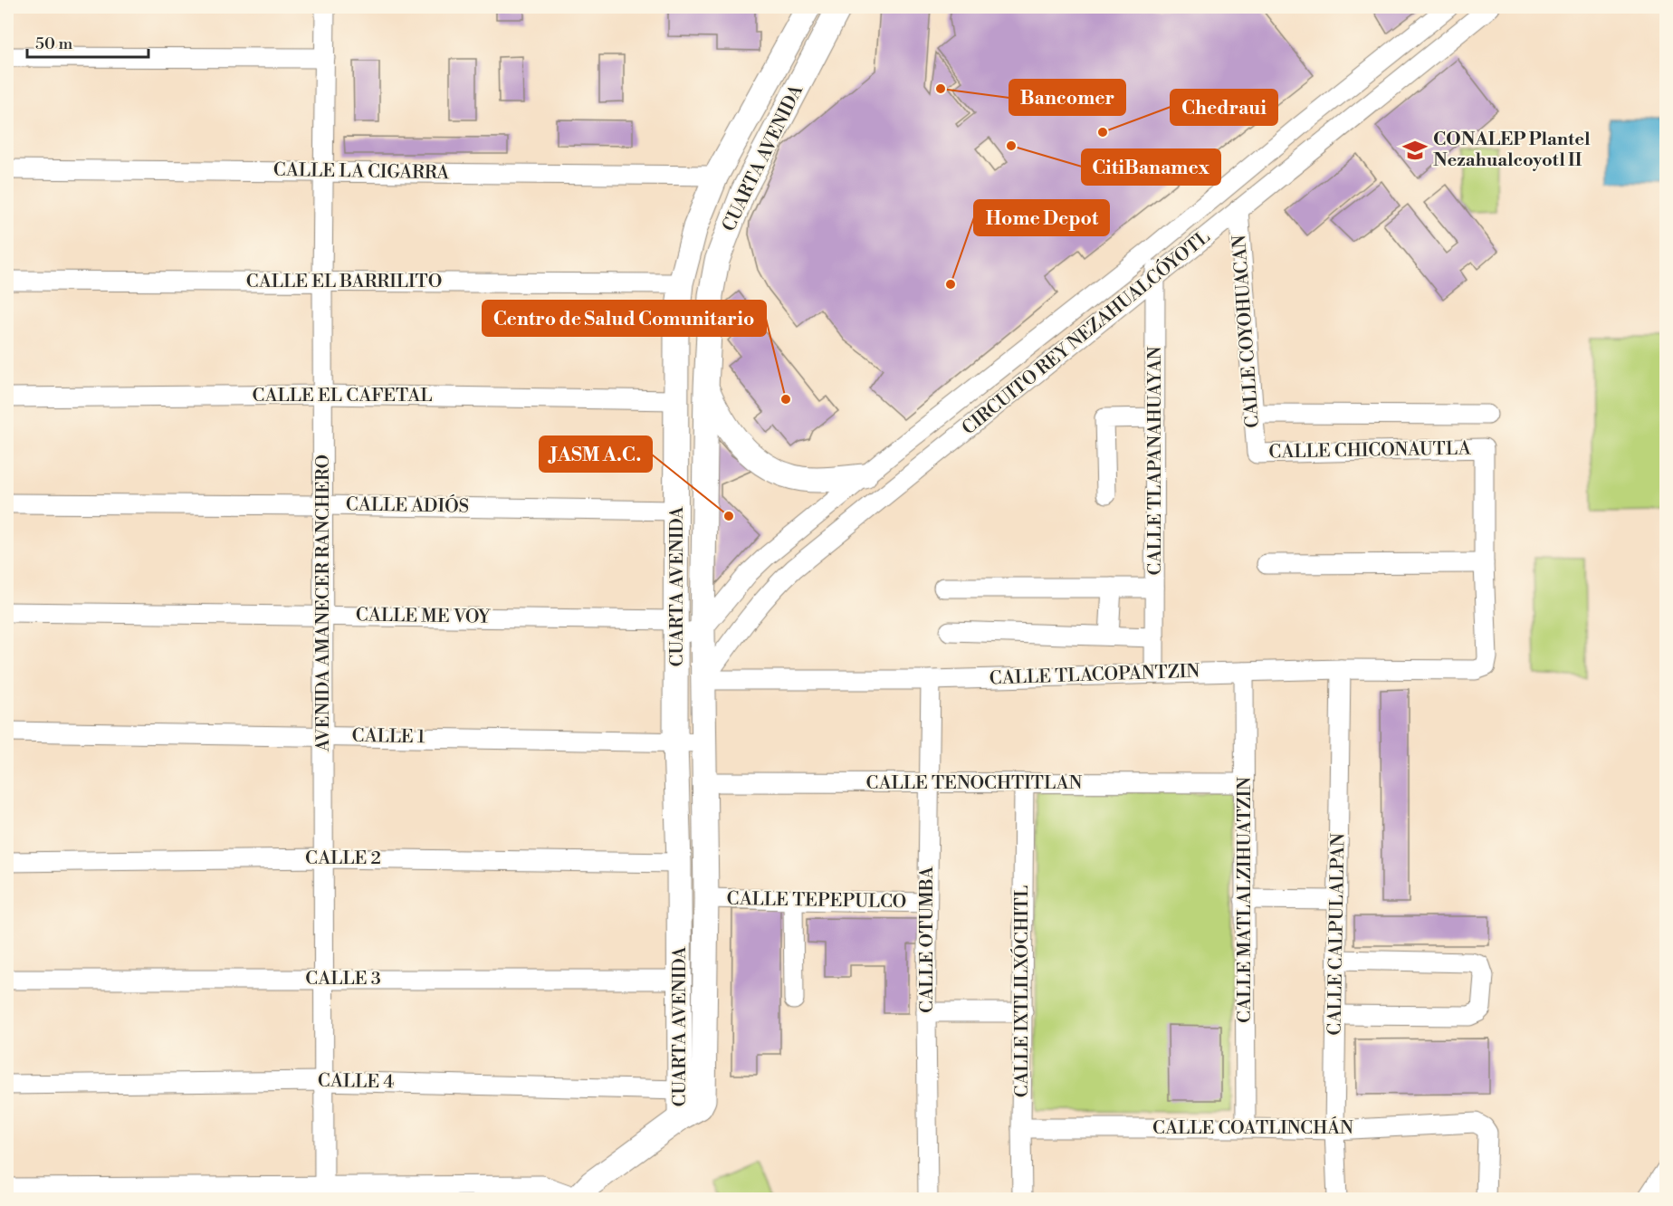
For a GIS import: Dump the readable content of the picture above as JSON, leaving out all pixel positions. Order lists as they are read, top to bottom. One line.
{"streets":{"main road":["CUARTA AVENIDA"],"street":["CALLE LA CIGARRA","CALLE EL BARRILITO","CALLE COYOHUACAN","CIRCUITO REY NEZAHUALCÓYOTL","CALLE EL CAFETAL","CALLE CHICONAUTLA","CALLE TLAPANAHUAYAN","CALLE ADIÓS","AVENIDA AMANECER RANCHERO","CALLE ME VOY","CALLE TLACOPANTZIN","CALLE 1","CALLE TENOCHTITLAN","CALLE 2","CALLE MATLALZIHUATZIN","CALLE TEPEPULCO","CALLE CALPULALPAN","CALLE OTUMBA","CALLE 3","CALLE IXTLILXÓCHITL","CALLE 4","CALLE COATLINCHÁN"]},"crossings":[["CUARTA AVENIDA","CALLE LA CIGARRA"],["CUARTA AVENIDA","CALLE EL BARRILITO"],["CUARTA AVENIDA","CIRCUITO REY NEZAHUALCÓYOTL"],["CUARTA AVENIDA","CALLE EL CAFETAL"],["CUARTA AVENIDA","CALLE ADIÓS"],["CUARTA AVENIDA","CALLE ME VOY"],["CUARTA AVENIDA","CALLE TLACOPANTZIN"],["CUARTA AVENIDA","CALLE 1"],["CUARTA AVENIDA","CALLE TENOCHTITLAN"],["CUARTA AVENIDA","CALLE 2"],["CUARTA AVENIDA","CALLE TEPEPULCO"],["CUARTA AVENIDA","CALLE 3"],["CUARTA AVENIDA","CALLE 4"],["CALLE LA CIGARRA","AVENIDA AMANECER RANCHERO"],["CALLE EL BARRILITO","AVENIDA AMANECER RANCHERO"],["CALLE COYOHUACAN","CIRCUITO REY NEZAHUALCÓYOTL"],["CALLE COYOHUACAN","CALLE CHICONAUTLA"],["CIRCUITO REY NEZAHUALCÓYOTL","CALLE TLAPANAHUAYAN"],["CIRCUITO REY NEZAHUALCÓYOTL","CALLE TLACOPANTZIN"],["CALLE EL CAFETAL","AVENIDA AMANECER RANCHERO"],["CALLE CHICONAUTLA","CALLE TLACOPANTZIN"],["CALLE TLAPANAHUAYAN","CALLE TLACOPANTZIN"],["CALLE ADIÓS","AVENIDA AMANECER RANCHERO"],["AVENIDA AMANECER RANCHERO","CALLE ME VOY"],["AVENIDA AMANECER RANCHERO","CALLE 1"],["AVENIDA AMANECER RANCHERO","CALLE 2"],["AVENIDA AMANECER RANCHERO","CALLE 3"],["AVENIDA AMANECER RANCHERO","CALLE 4"],["CALLE TLACOPANTZIN","CALLE MATLALZIHUATZIN"],["CALLE TLACOPANTZIN","CALLE CALPULALPAN"],["CALLE TLACOPANTZIN","CALLE OTUMBA"],["CALLE TENOCHTITLAN","CALLE MATLALZIHUATZIN"],["CALLE TENOCHTITLAN","CALLE OTUMBA"],["CALLE TENOCHTITLAN","CALLE IXTLILXÓCHITL"],["CALLE MATLALZIHUATZIN","CALLE COATLINCHÁN"],["CALLE TEPEPULCO","CALLE OTUMBA"],["CALLE CALPULALPAN","CALLE COATLINCHÁN"],["CALLE IXTLILXÓCHITL","CALLE COATLINCHÁN"]],"places":{"other":["Bancomer","Chedraui","CitiBanamex","Home Depot","Centro de Salud Comunitario","JASM A.C."],"school or university":["CONALEP Plantel Nezahualcoyotl II"]},"scale_bar":"50 m"}
